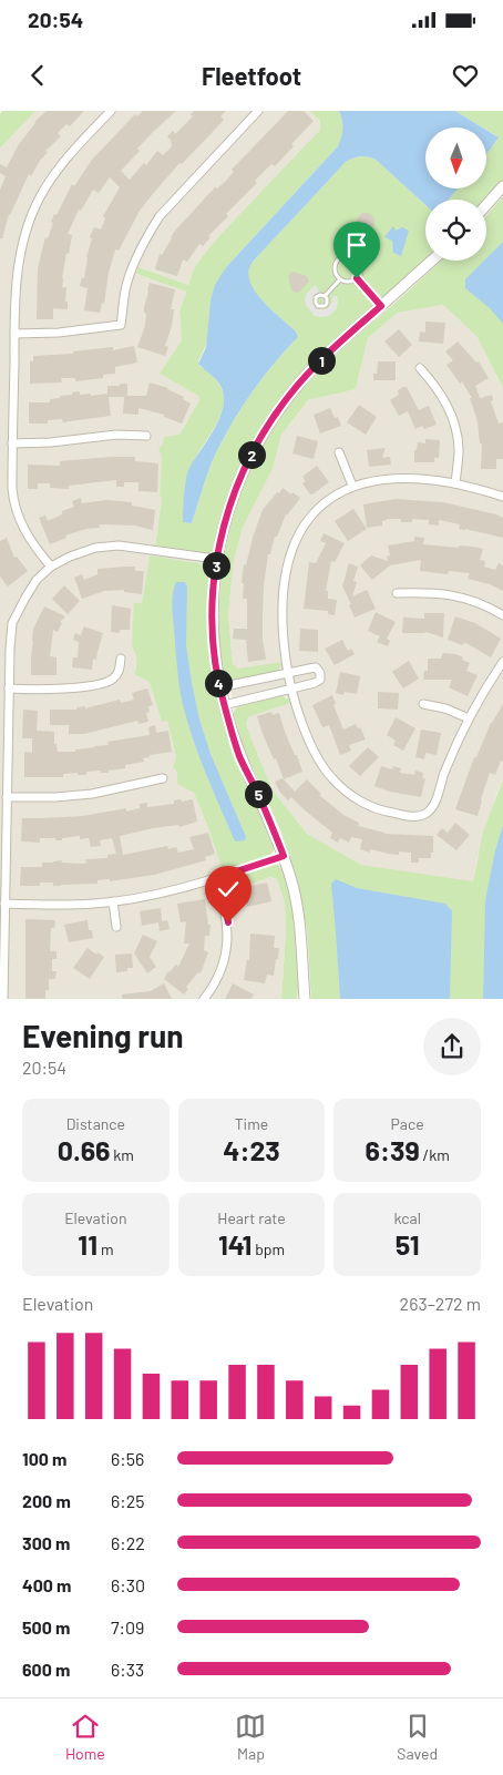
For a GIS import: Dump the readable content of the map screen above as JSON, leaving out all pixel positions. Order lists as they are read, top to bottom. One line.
{"north":"bottom","page":{"status":"20:54","header":"Fleetfoot","pins":["1","2","3","4","5"],"heading":["Evening run","20:54"],"stats":[["Distance","0.66 km"],["Time","4:23"],["Pace","6:39 /km"],["Elevation","11 m"],["Heart rate","141 bpm"],["kcal","51"]],"chart":["Elevation","263–272 m"],"list":[{"name":"100 m","note":"6:56"},{"name":"200 m","note":"6:25"},{"name":"300 m","note":"6:22"},{"name":"400 m","note":"6:30"},{"name":"500 m","note":"7:09"},{"name":"600 m","note":"6:33"}],"tabs":["Home","Map","Saved"]}}
